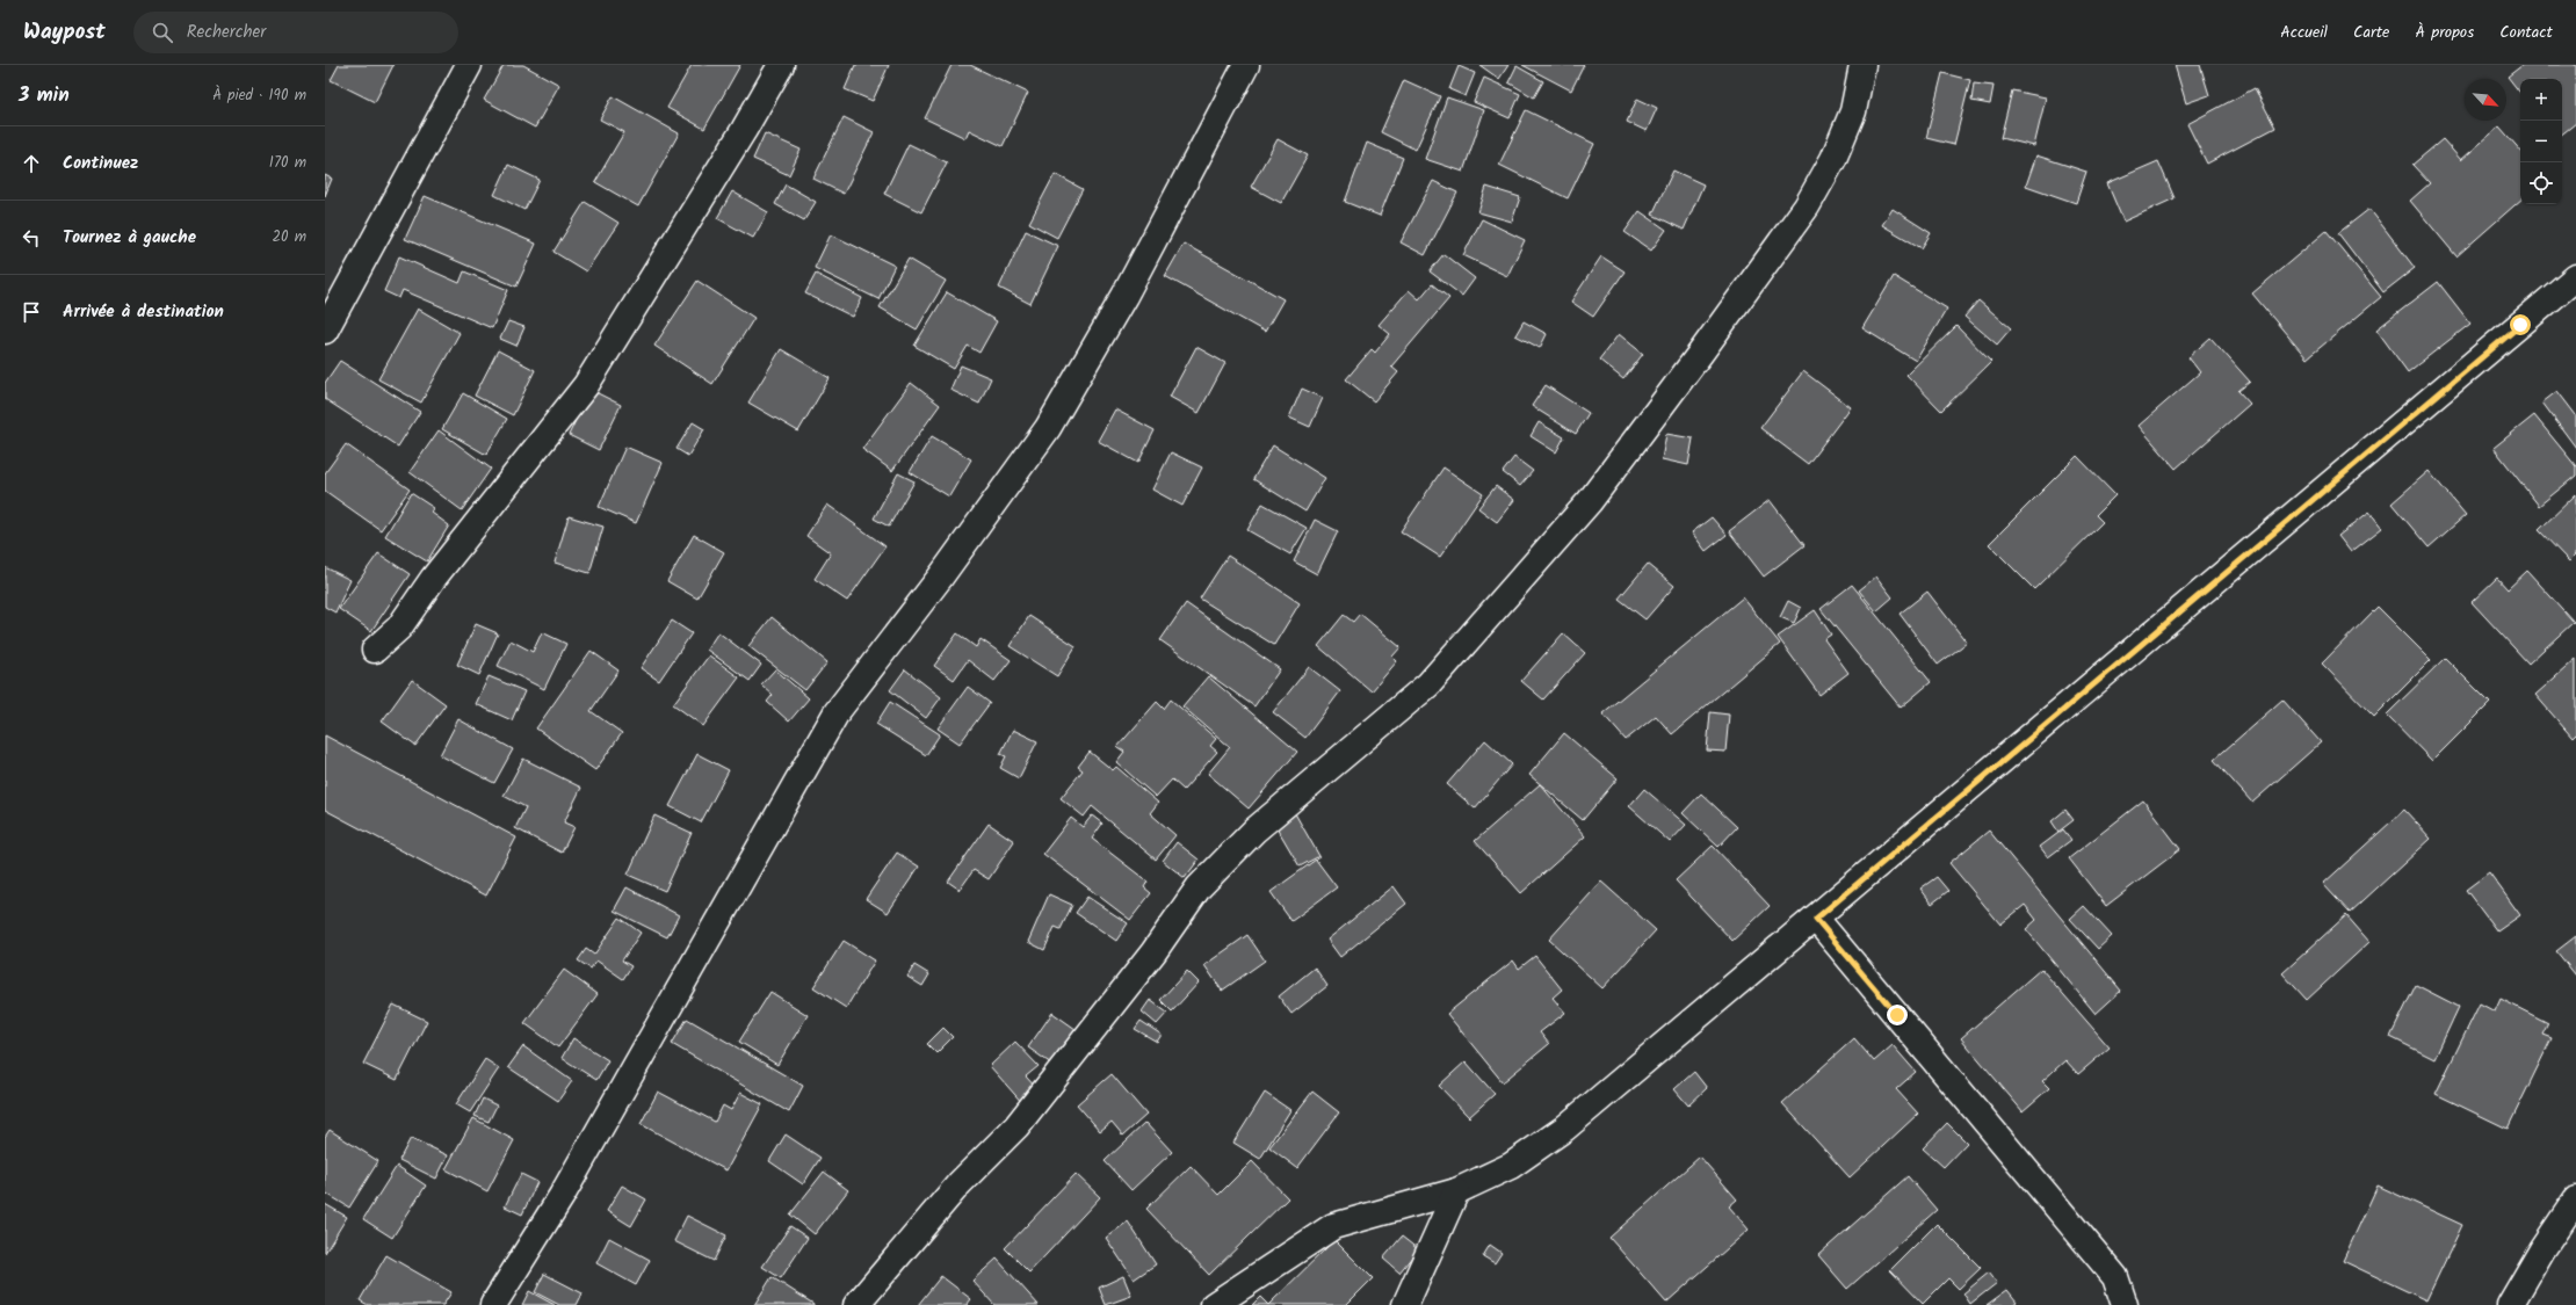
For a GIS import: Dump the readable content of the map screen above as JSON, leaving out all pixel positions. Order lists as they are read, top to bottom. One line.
{"north":"bottom right","page":{"header":"Waypost","search":"Rechercher","nav":["Accueil","Carte","À propos","Contact"],"heading":["3 min","À pied · 190 m"],"map_buttons":["+","−"],"list":[["Continuez","170 m"],["Tournez à gauche","20 m"],"Arrivée à destination"]}}
